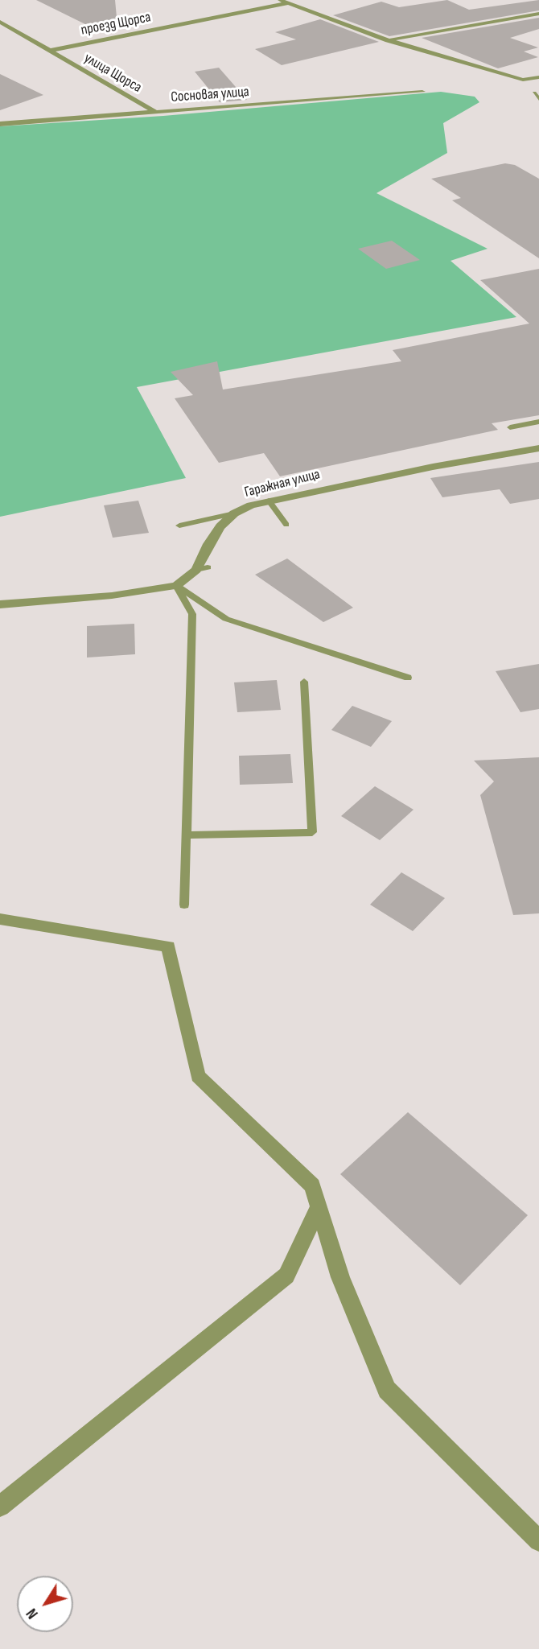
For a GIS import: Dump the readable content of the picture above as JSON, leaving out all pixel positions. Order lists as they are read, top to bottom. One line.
{"streets":{"street":["проезд Щорса","улица Щорса","Сосновая улица","Гаражная улица"]},"crossings":[["проезд Щорса","улица Щорса"],["улица Щорса","Сосновая улица"]],"north":"bottom left"}
